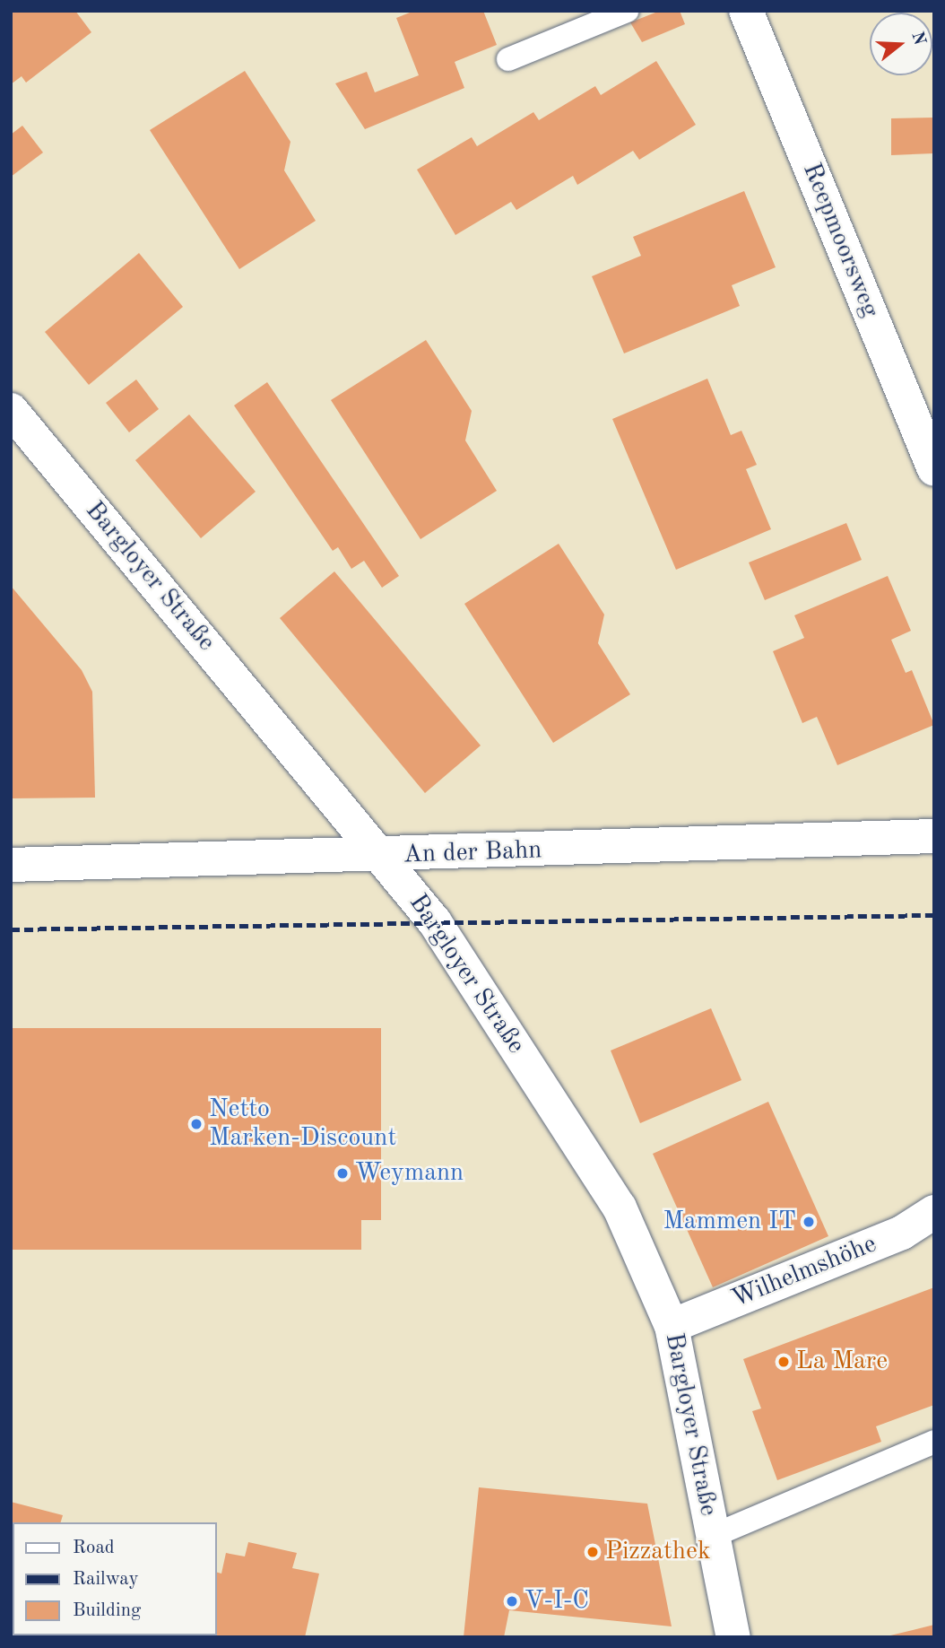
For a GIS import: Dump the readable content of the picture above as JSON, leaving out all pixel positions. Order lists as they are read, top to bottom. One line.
{"streets":{"street":["Reepmoorsweg","Bargloyer Straße","An der Bahn","Wilhelmshöhe"]},"crossings":[["Bargloyer Straße","An der Bahn"],["Bargloyer Straße","Wilhelmshöhe"]],"places":["Netto Marken-Discount","Weymann","Mammen IT","La Mare","Pizzathek","V-I-C"],"legend":["Road","Railway","Building"],"north":"right"}
